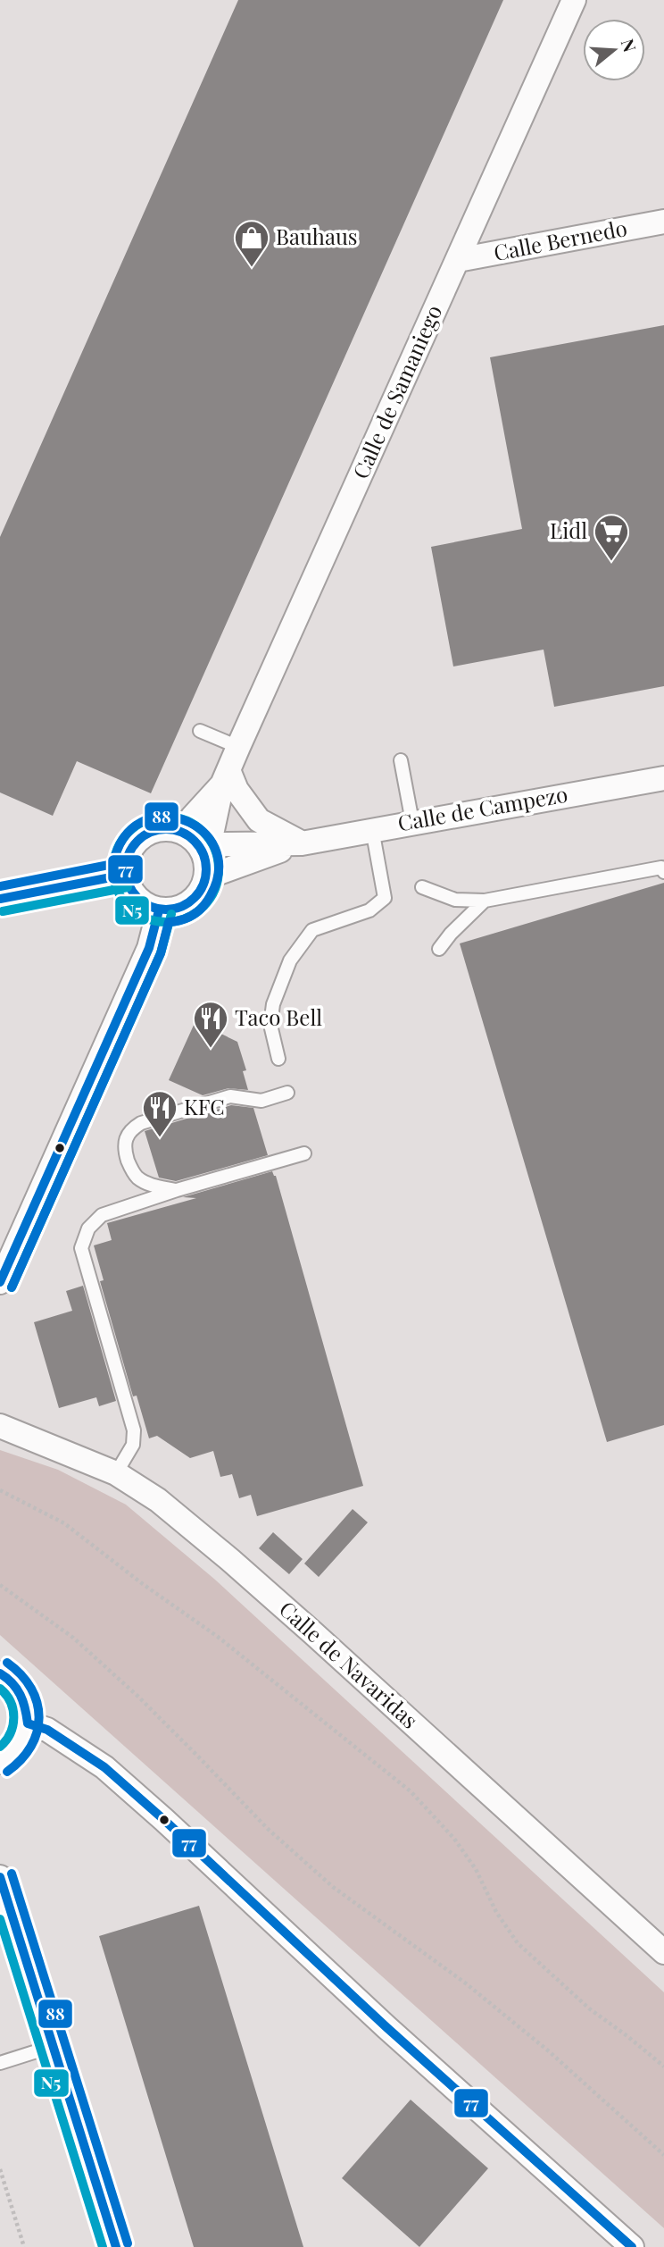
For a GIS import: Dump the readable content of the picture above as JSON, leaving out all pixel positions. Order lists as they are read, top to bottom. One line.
{"streets":{"street":["Calle Bernedo","Calle de Samaniego","Calle de Campezo","Calle de Navaridas"]},"crossings":[["Calle Bernedo","Calle de Samaniego"],["Calle de Samaniego","Calle de Campezo"]],"places":{"shop":["Bauhaus"],"supermarket":["Lidl"],"restaurant":["Taco Bell","KFC"]},"lines":["transit line N5","transit line 88","transit line 77"],"north":"right"}
